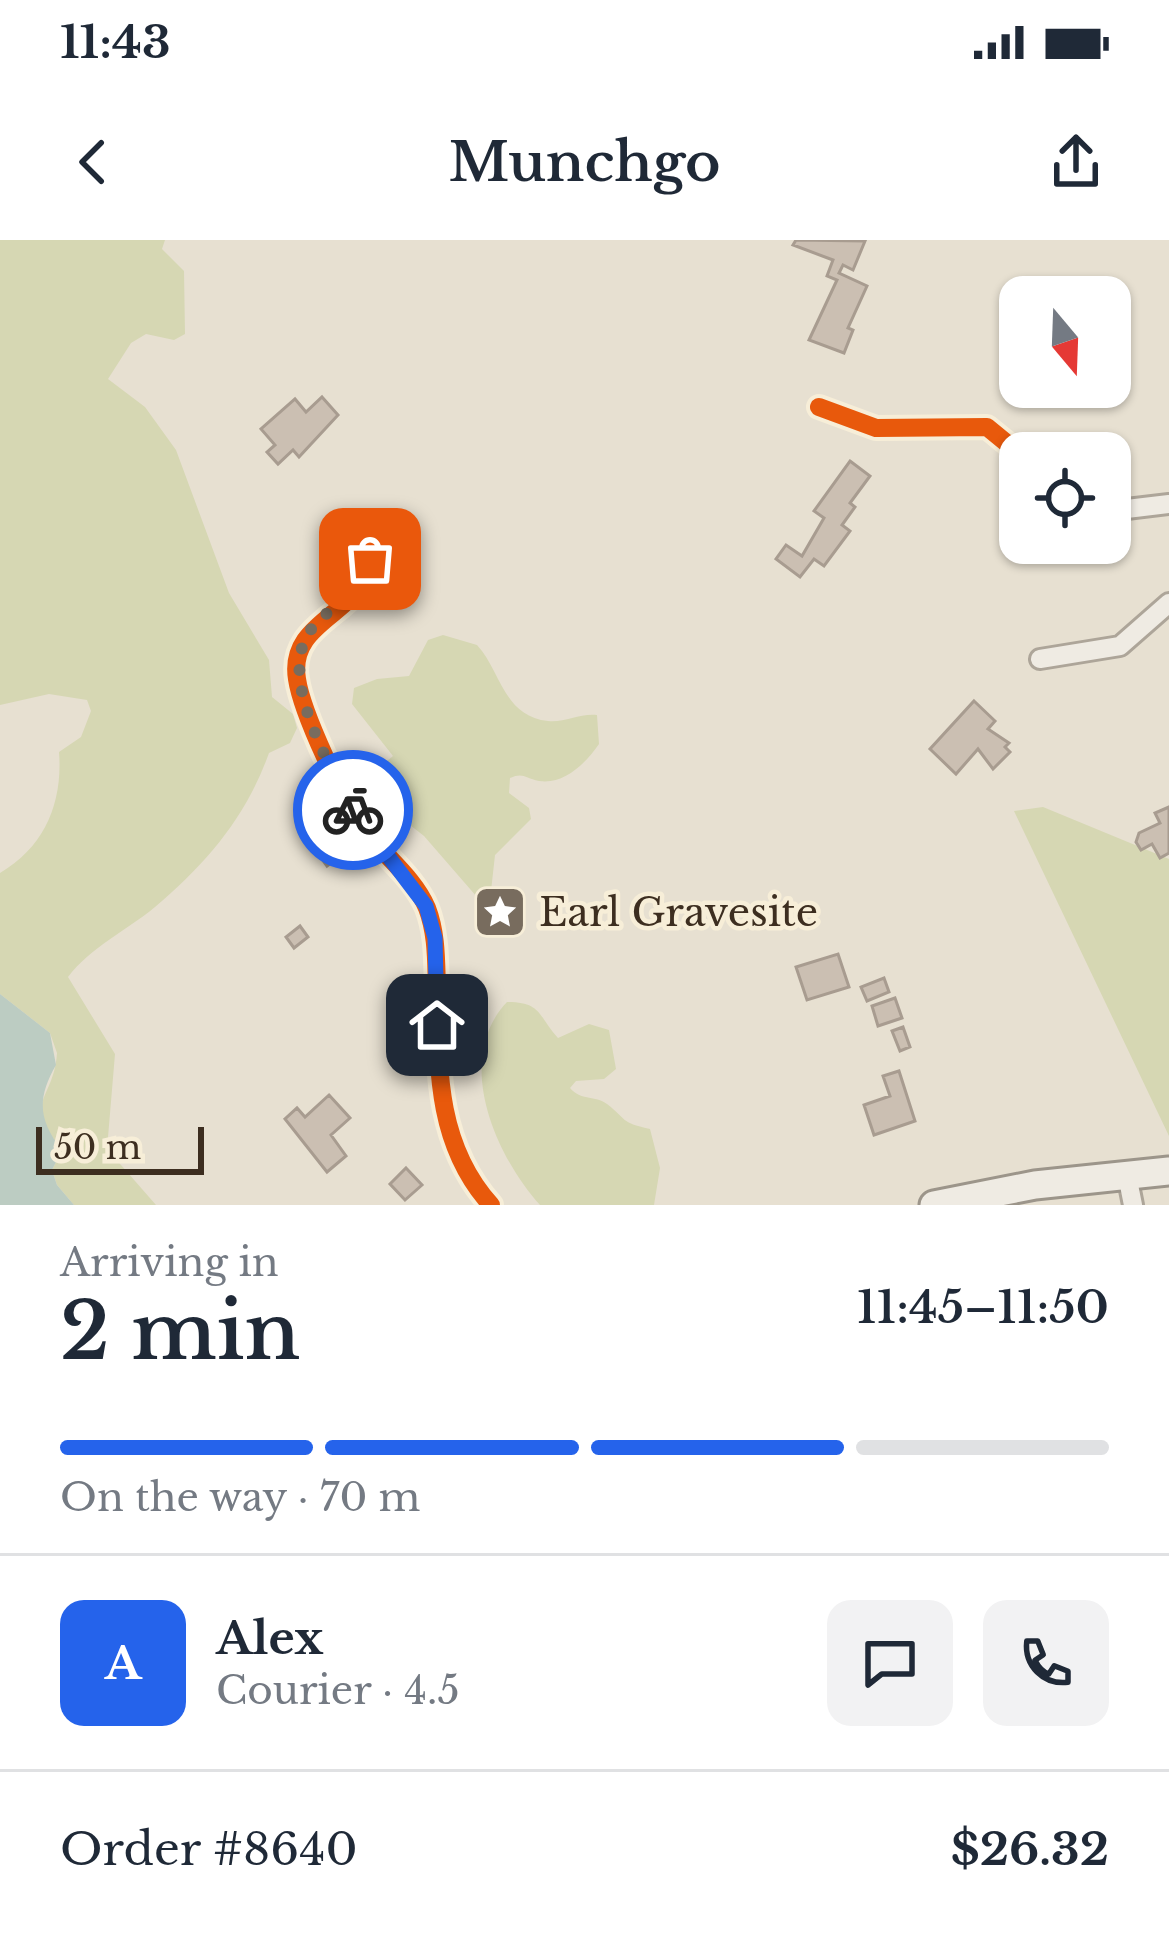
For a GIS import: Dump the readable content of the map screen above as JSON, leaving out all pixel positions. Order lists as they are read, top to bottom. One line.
{"places":{"place":["Earl Gravesite"]},"scale_bar":"50 m","north":"bottom","page":{"status":"11:43","header":"Munchgo","scale":"50 m","heading":["2 min","Arriving in","11:45–11:50"],"panel":["Alex","Courier · 4.5","Order #8640","$26.32"],"bar":"On the way · 70 m","round":"A"}}
